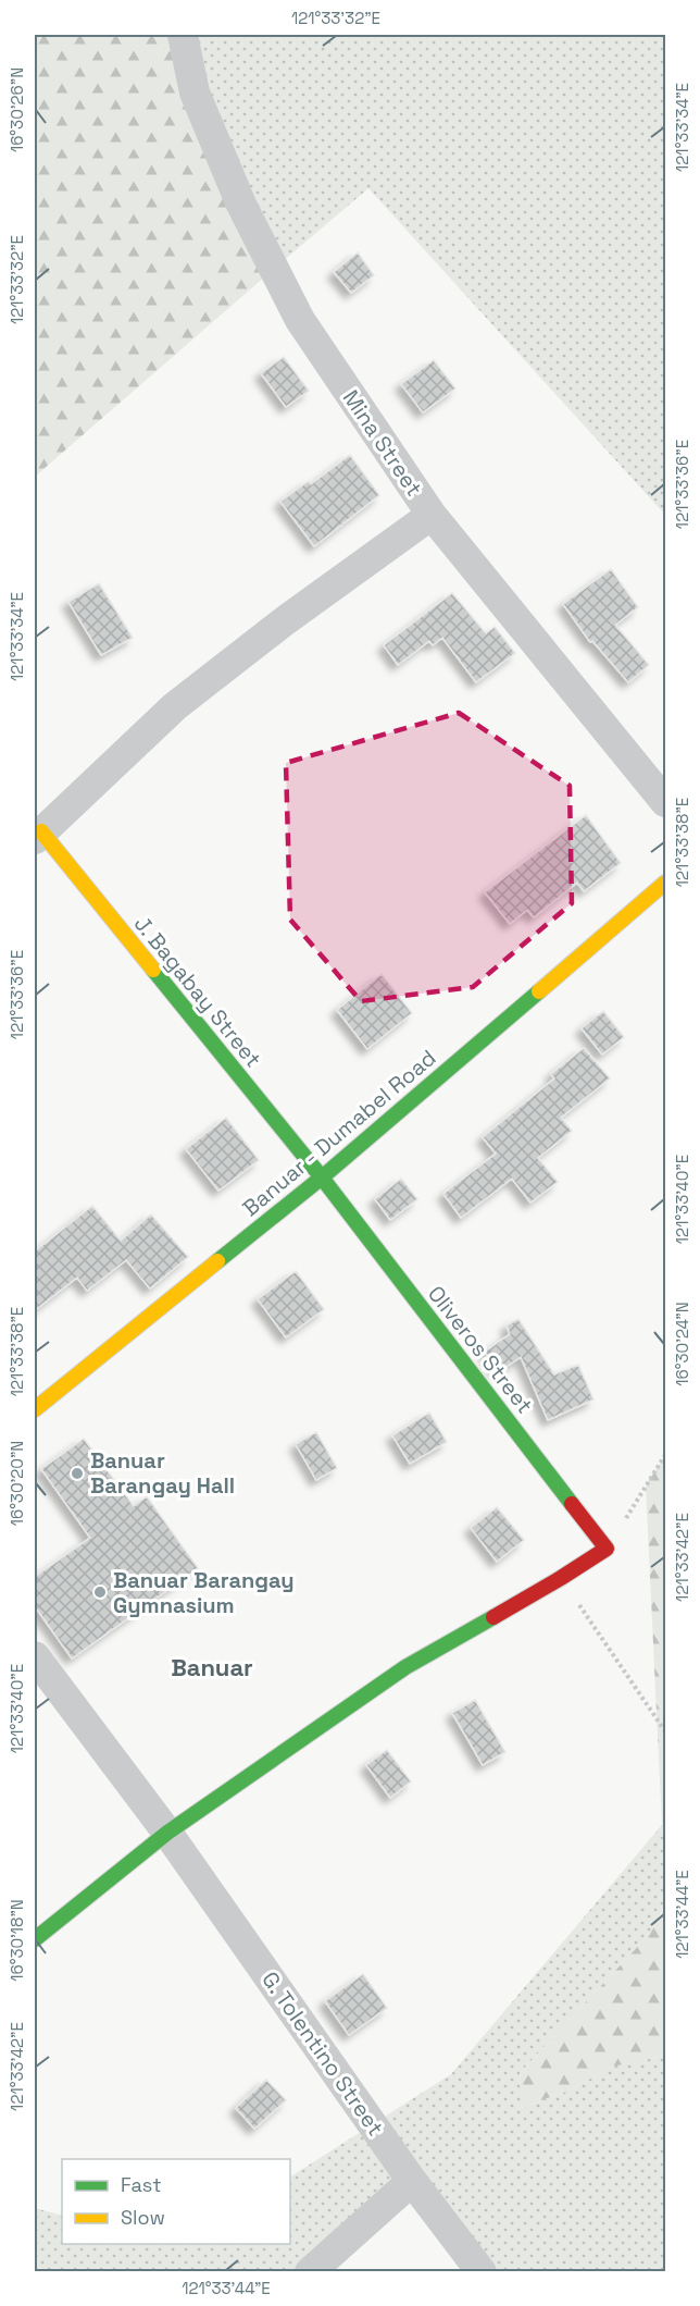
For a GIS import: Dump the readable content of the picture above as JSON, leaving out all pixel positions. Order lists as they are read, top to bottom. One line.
{"streets":{"street":["Mina Street","J. Bagabay Street","Banuar - Dumabel Road","Oliveros Street","G. Tolentino Street"]},"crossings":[["J. Bagabay Street","Banuar - Dumabel Road"],["J. Bagabay Street","Oliveros Street"],["Banuar - Dumabel Road","Oliveros Street"]],"districts":["Banuar"],"places":["Banuar Barangay Hall","Banuar Barangay Gymnasium"],"legend":["Fast","Slow"],"coordinates":["121°33'32\"E","16°30'26\"N","121°33'34\"E","121°33'36\"E","121°33'38\"E","121°33'40\"E","16°30'24\"N","16°30'20\"N","121°33'42\"E","121°33'44\"E","16°30'18\"N"]}
